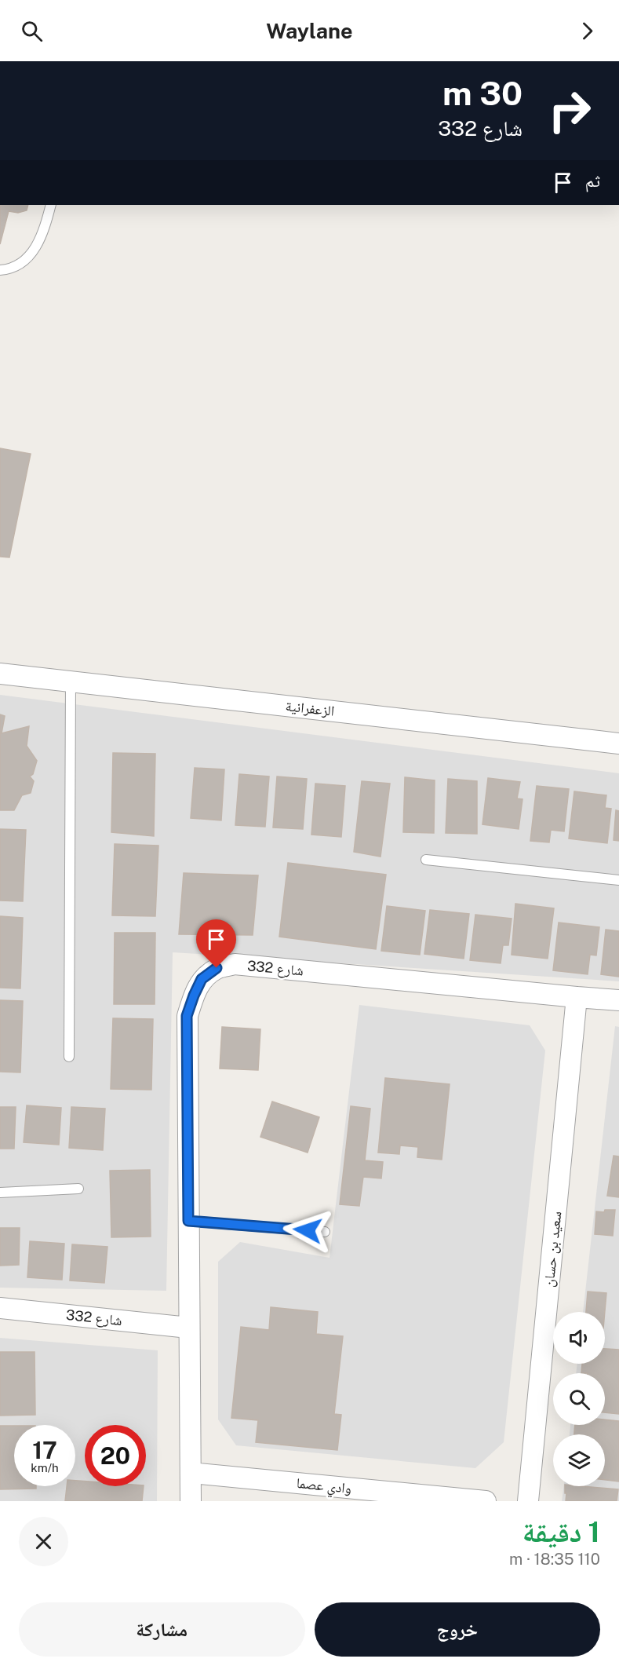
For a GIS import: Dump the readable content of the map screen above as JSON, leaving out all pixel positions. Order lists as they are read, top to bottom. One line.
{"streets":{"street":["الزعفرانية","شارع 332","سعيد بن حسان","وادي عصما"]},"crossings":[["شارع 332","سعيد بن حسان"],["شارع 332","وادي عصما"]],"page":{"header":"Waylane","turn":["30 m","شارع 332"],"then":"ثم","speed":"17 km/h","limit":"20","heading":["1 دقيقة","110 m · 18:35"],"buttons":["خروج","مشاركة"]}}
